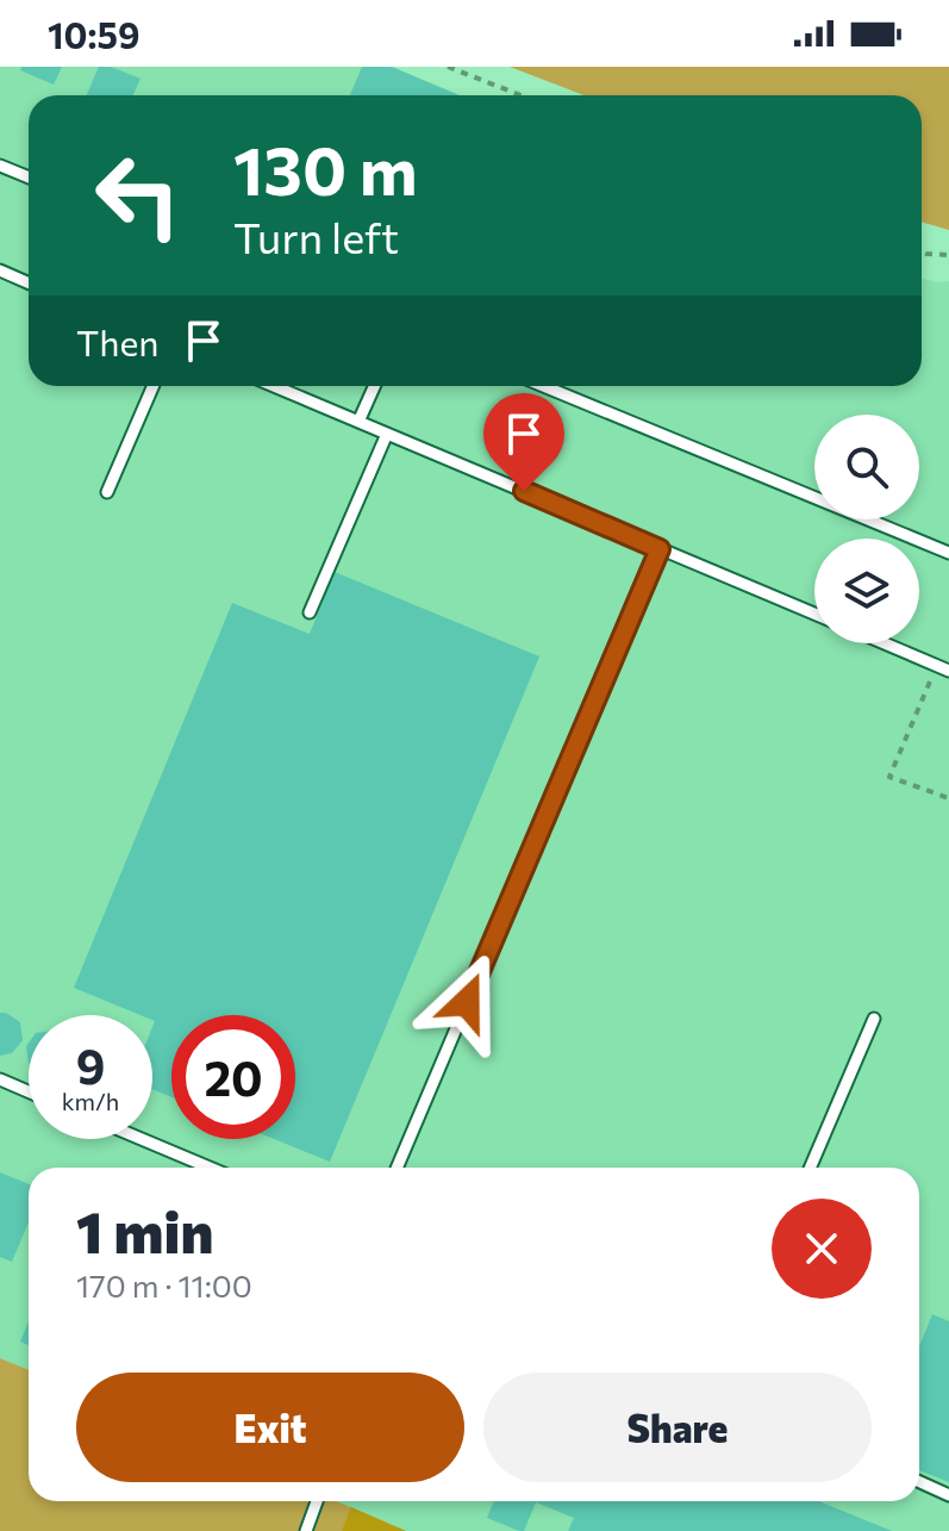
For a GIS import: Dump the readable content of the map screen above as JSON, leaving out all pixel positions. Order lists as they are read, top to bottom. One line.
{"page":{"status":"10:59","turn":["130 m","Turn left"],"then":"Then","speed":"9 km/h","limit":"20","heading":["1 min","170 m · 11:00"],"buttons":["Exit","Share"]}}
